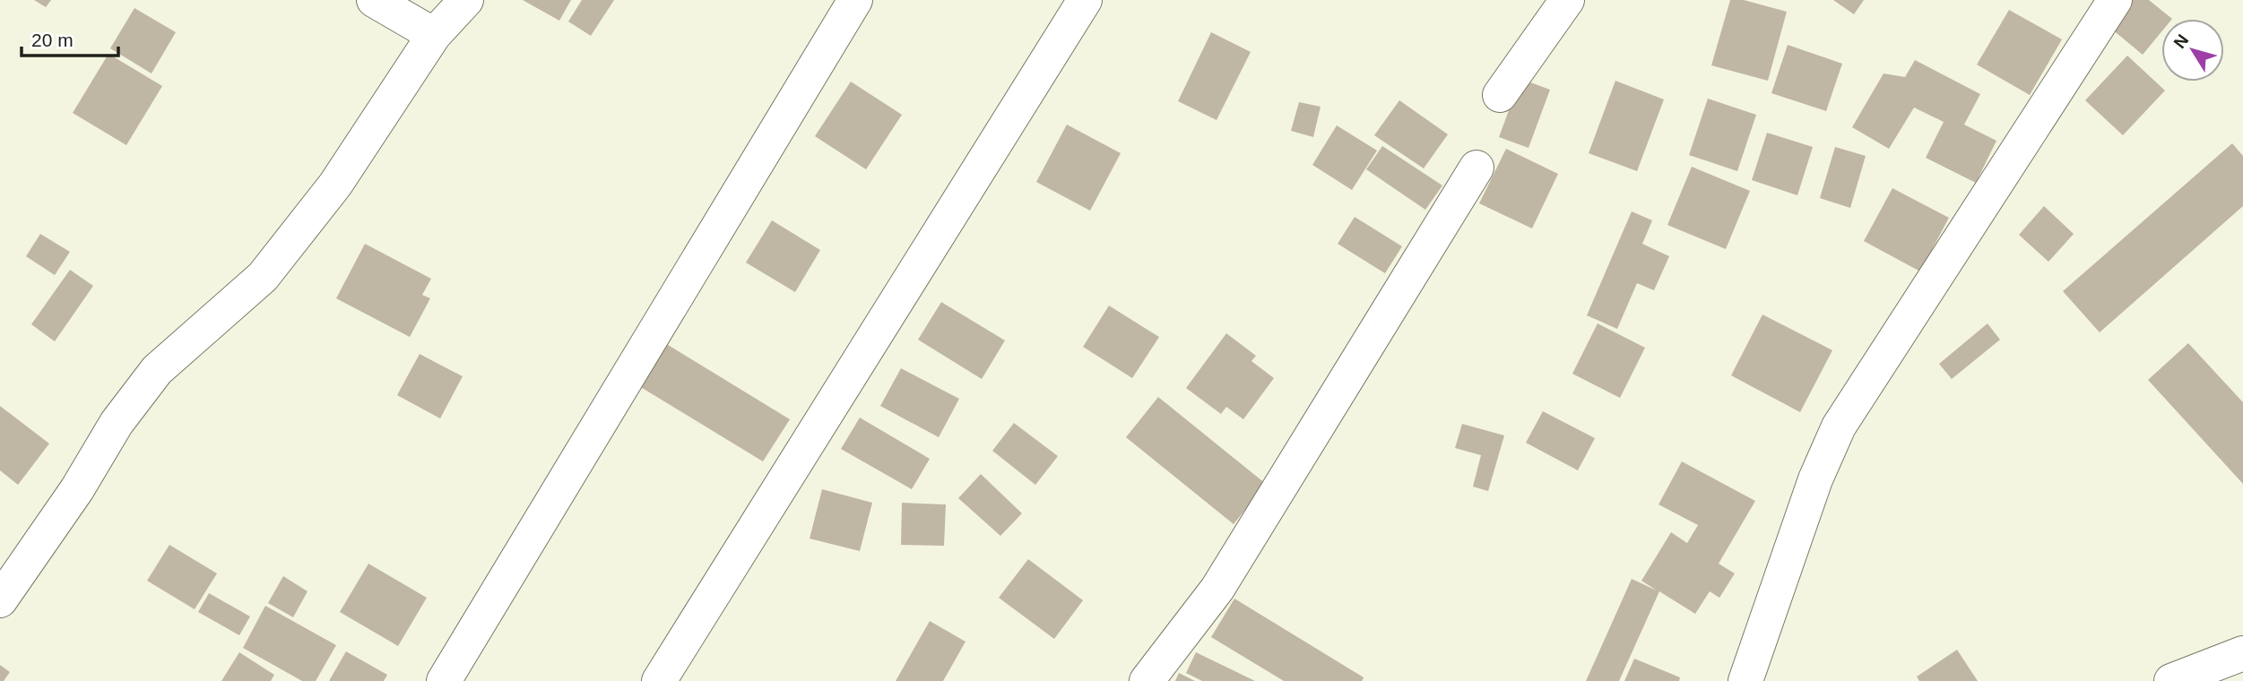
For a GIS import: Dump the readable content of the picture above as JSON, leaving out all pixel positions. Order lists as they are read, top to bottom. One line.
{"scale_bar":"20 m","north":"top left"}
